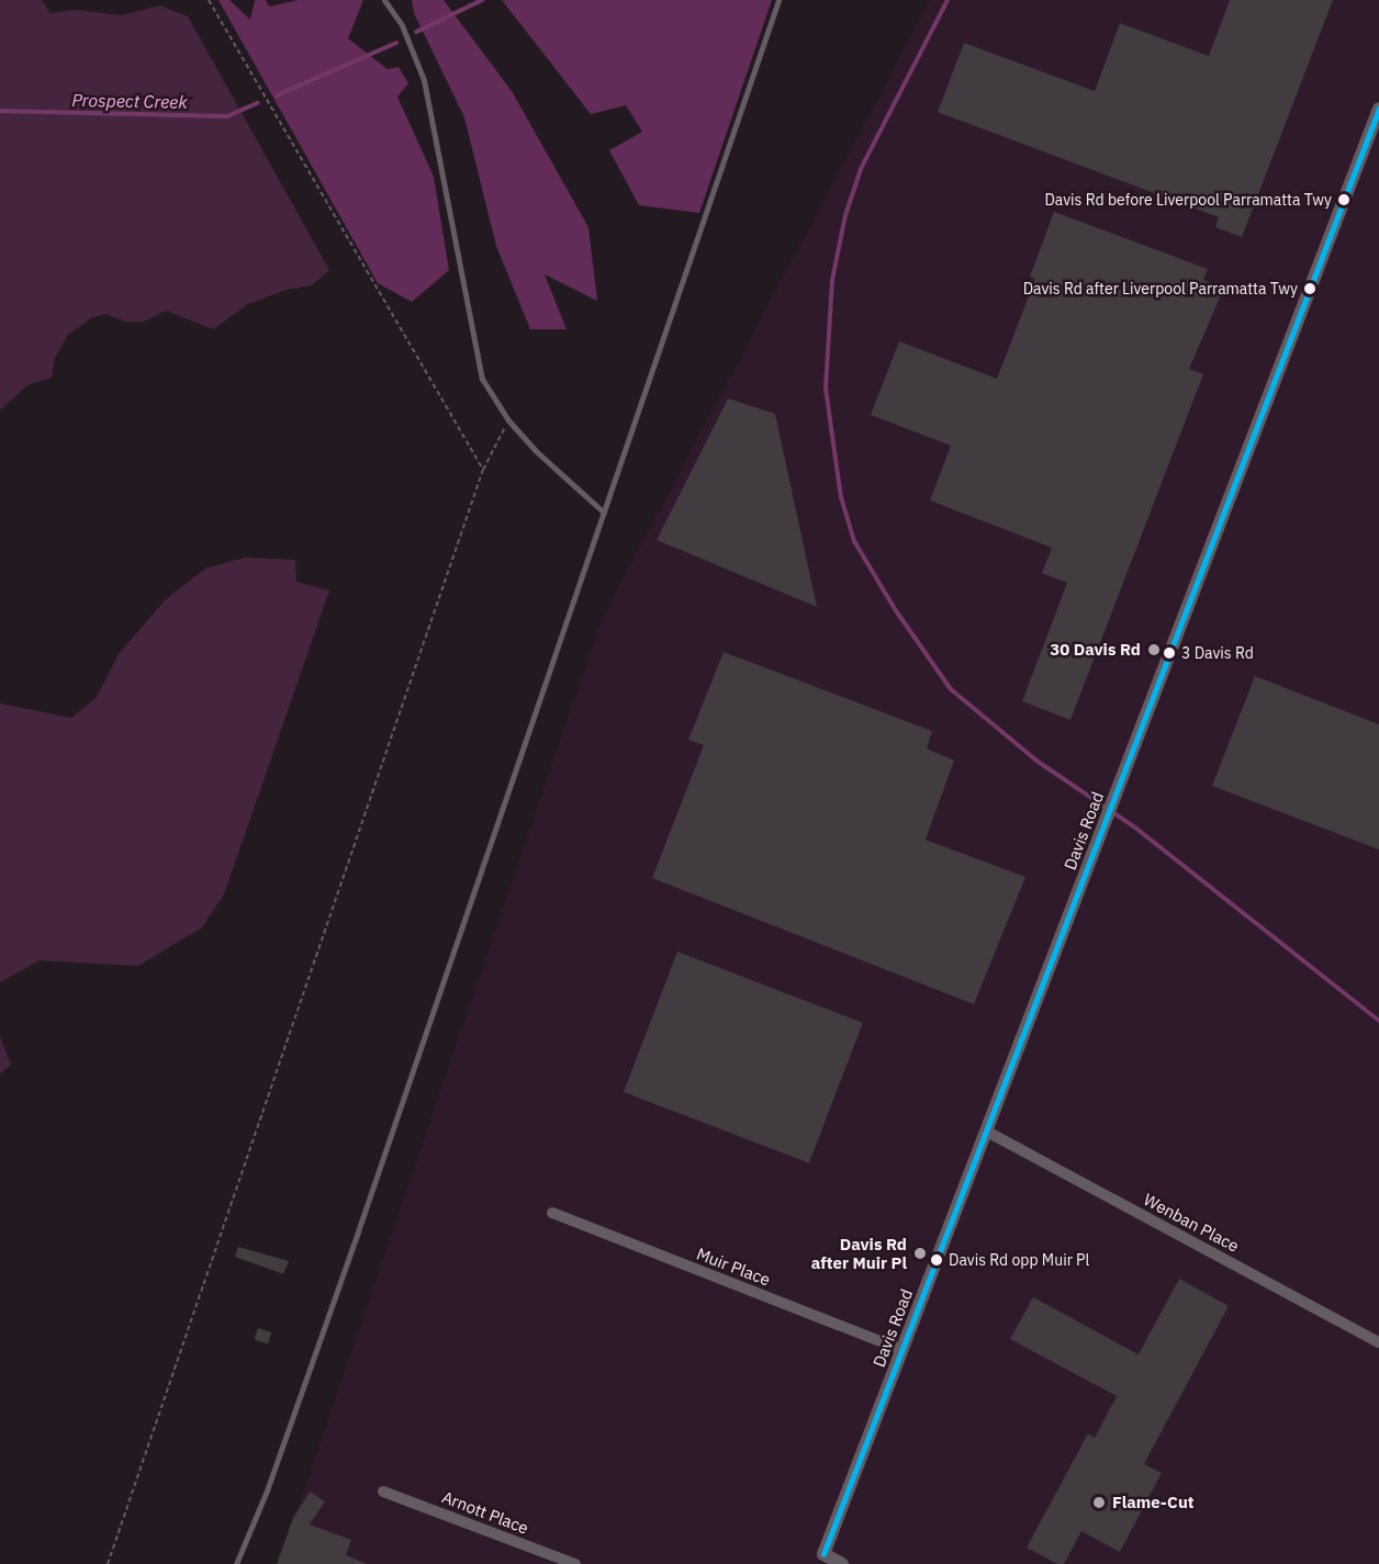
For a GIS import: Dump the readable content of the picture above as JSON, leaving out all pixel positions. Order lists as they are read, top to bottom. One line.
{"streets":{"street":["Davis Road","Wenban Place","Muir Place","Arnott Place"]},"crossings":[["Davis Road","Wenban Place"],["Davis Road","Muir Place"]],"water":["Prospect Creek"],"places":["Davis Rd before Liverpool Parramatta Twy","Davis Rd after Liverpool Parramatta Twy","30 Davis Rd","3 Davis Rd","Davis Rd after Muir Pl","Davis Rd opp Muir Pl","Flame-Cut"]}
